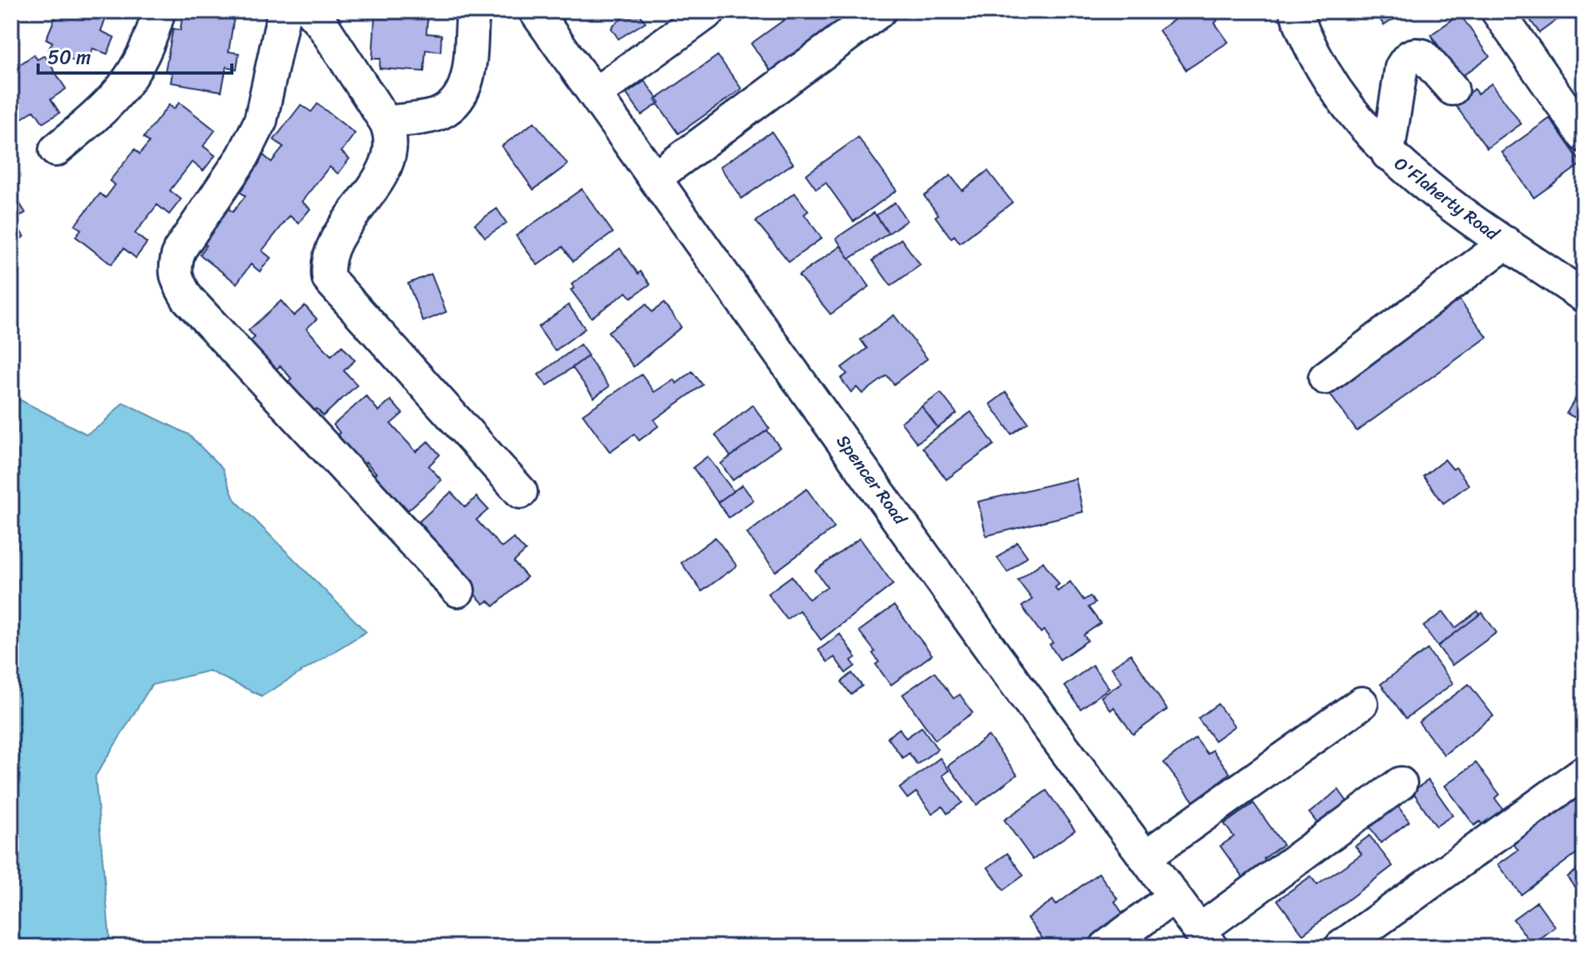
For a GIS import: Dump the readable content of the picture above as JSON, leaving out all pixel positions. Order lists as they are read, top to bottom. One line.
{"streets":{"street":["O'Flaherty Road","Spencer Road"]},"scale_bar":"50 m"}
